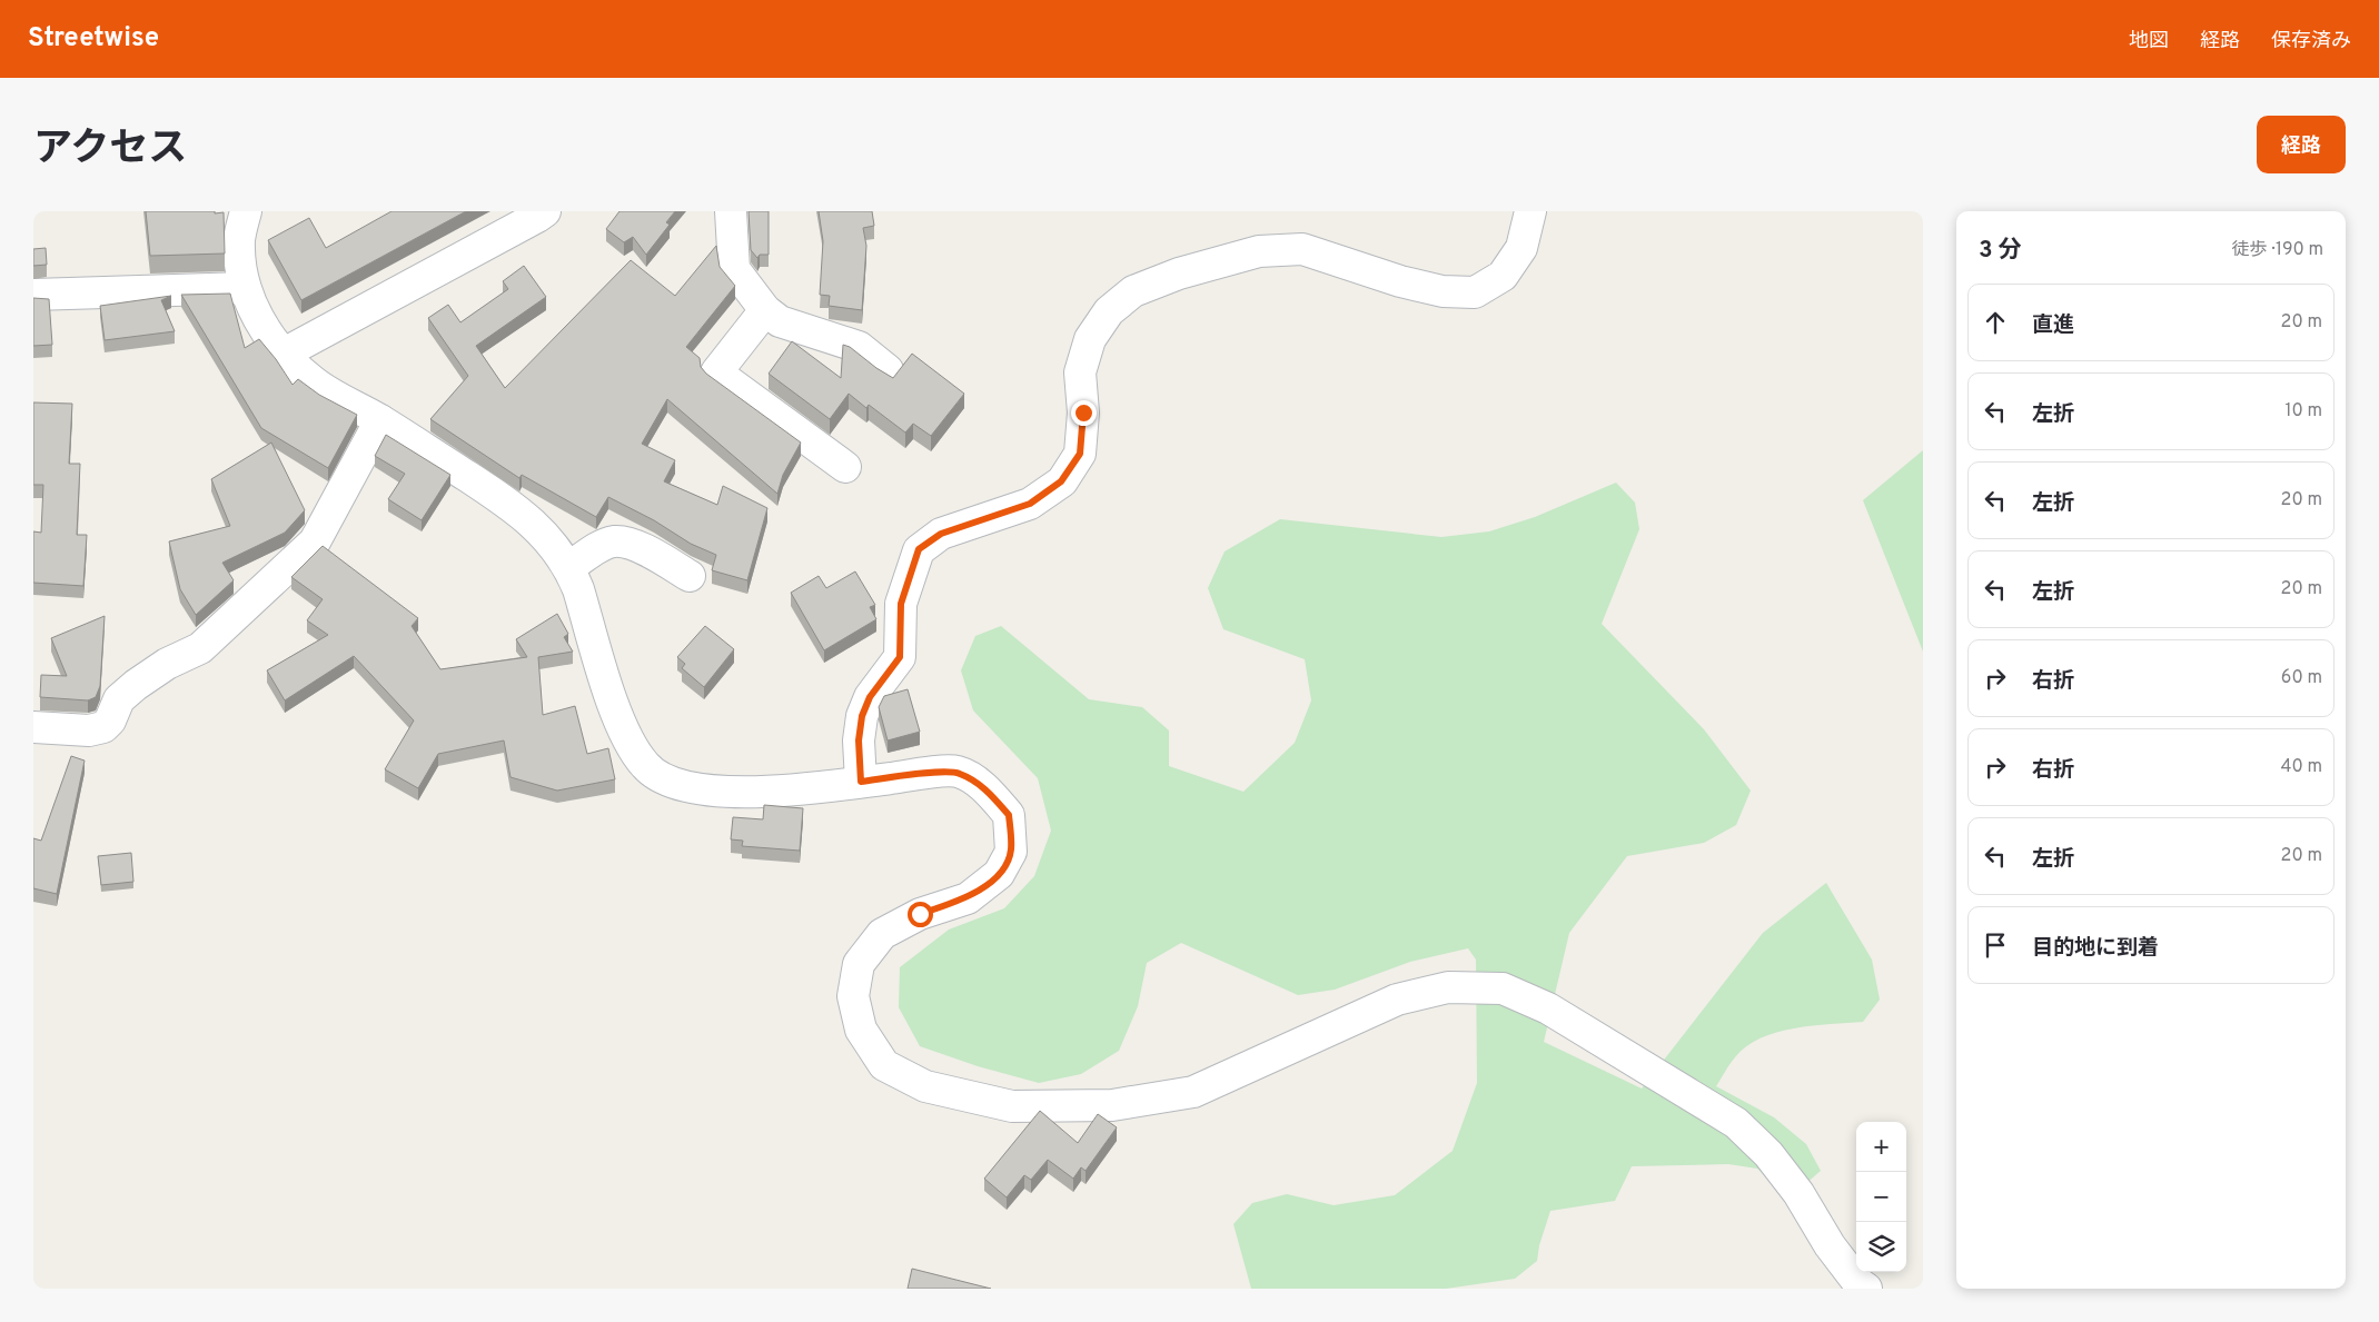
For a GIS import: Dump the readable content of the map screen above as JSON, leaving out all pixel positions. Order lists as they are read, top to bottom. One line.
{"page":{"header":"Streetwise","nav":["地図","経路","保存済み"],"title":"アクセス","buttons":"経路","heading":["3 分","徒歩 · 190 m"],"list":[["直進","20 m"],["左折","10 m"],["左折","20 m"],["左折","20 m"],["右折","60 m"],["右折","40 m"],["左折","20 m"],"目的地に到着"],"map_buttons":["+","−"]}}
